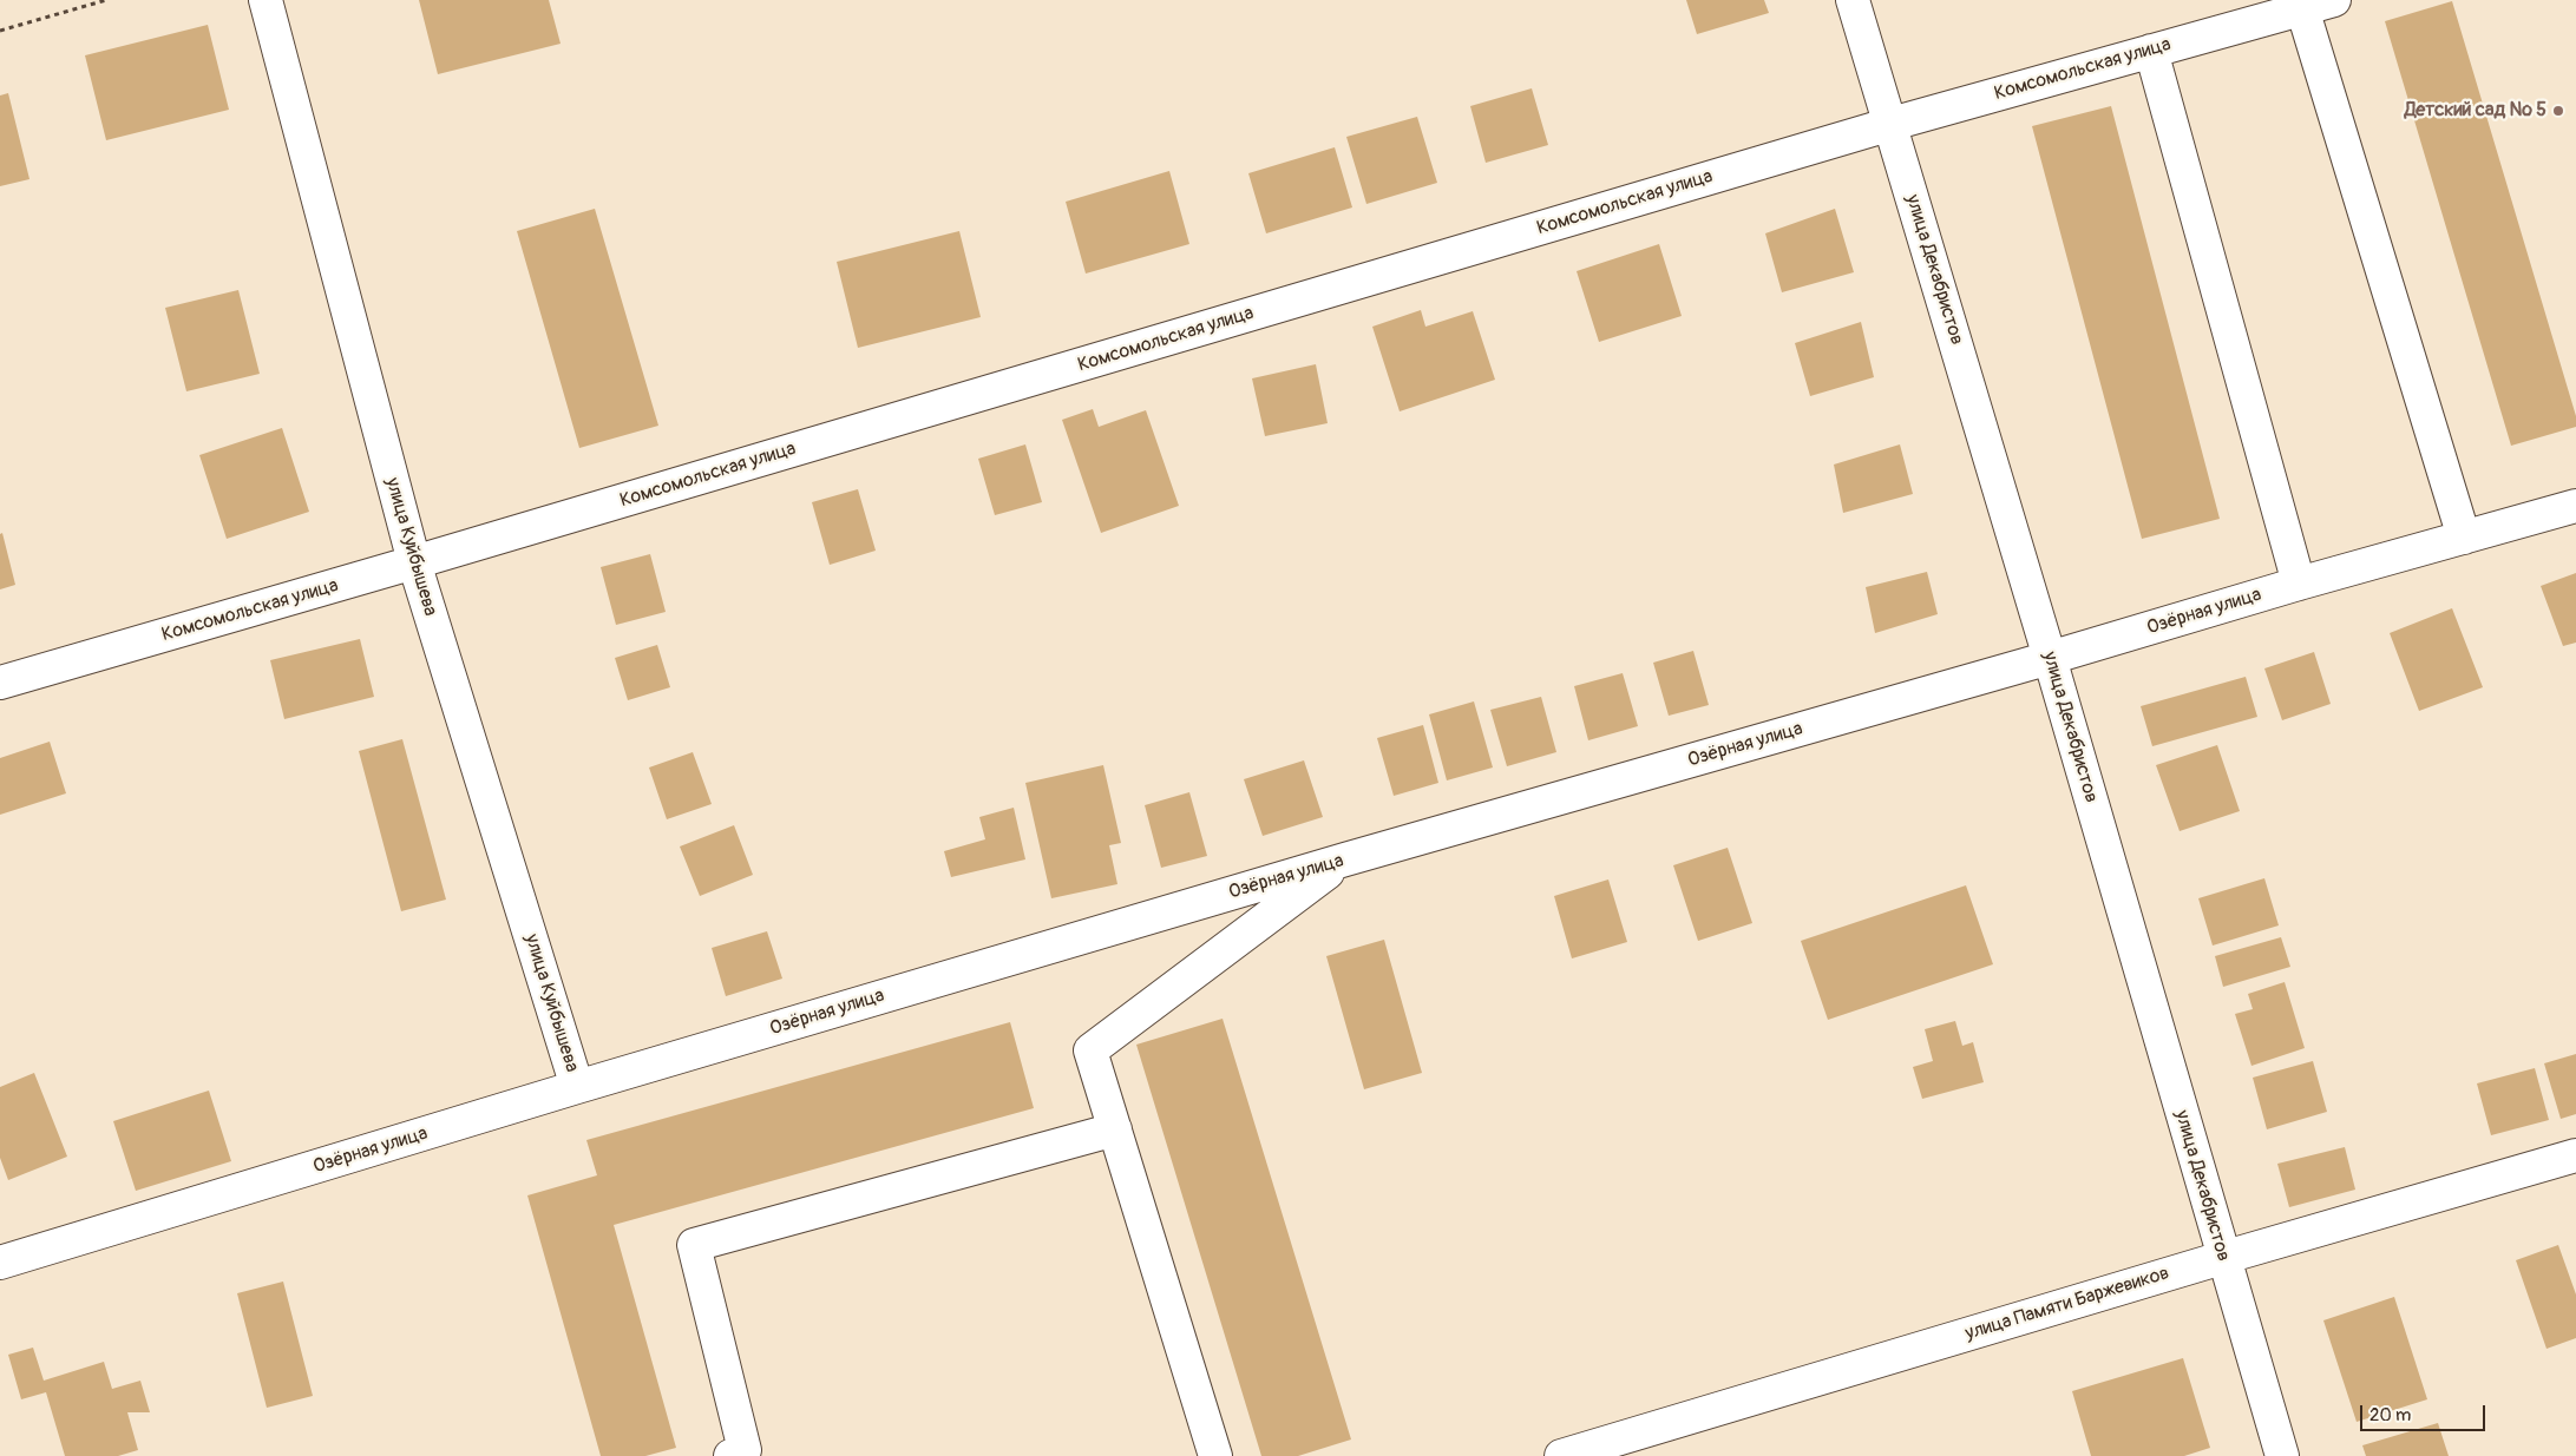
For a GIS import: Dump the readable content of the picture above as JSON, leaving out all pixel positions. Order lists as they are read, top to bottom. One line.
{"streets":{"street":["Комсомольская улица","улица Декабристов","улица Куйбышева","Озёрная улица","улица Памяти Баржевиков"]},"crossings":[["Комсомольская улица","улица Декабристов"],["Комсомольская улица","улица Куйбышева"],["улица Декабристов","Озёрная улица"],["улица Декабристов","улица Памяти Баржевиков"],["улица Куйбышева","Озёрная улица"]],"places":["Детский сад № 5"],"scale_bar":"20 m"}
